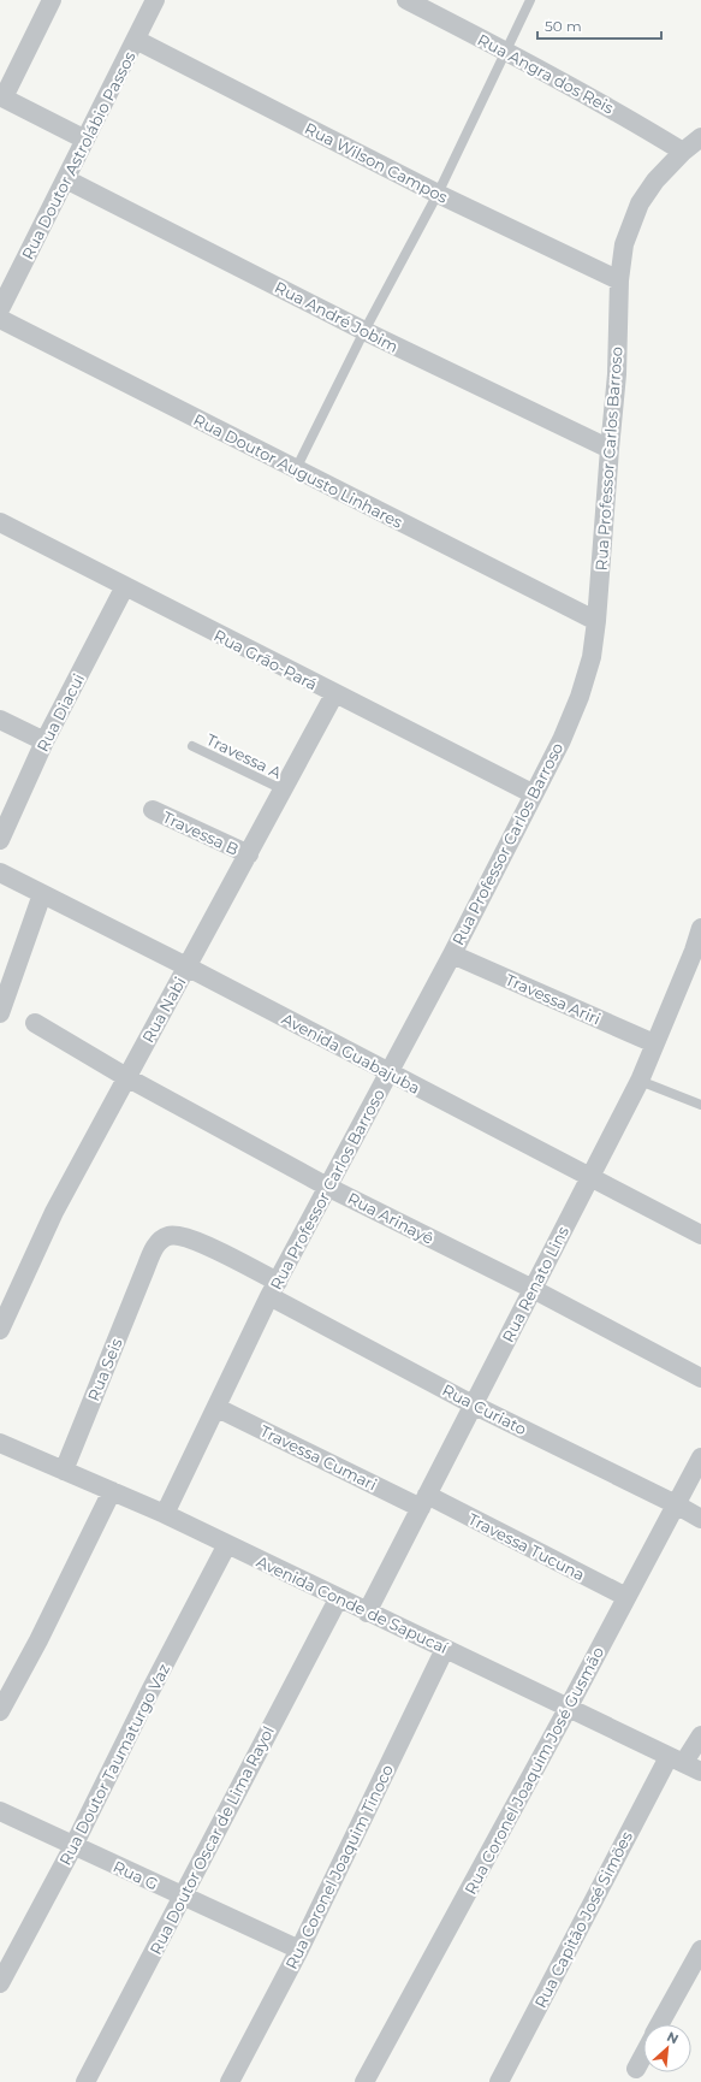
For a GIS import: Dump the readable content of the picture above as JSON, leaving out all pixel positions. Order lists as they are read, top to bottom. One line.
{"streets":{"street":["Rua Angra dos Reis","Rua Doutor Astrolábio Passos","Rua Wilson Campos","Rua André Jobim","Rua Professor Carlos Barroso","Rua Doutor Augusto Linhares","Rua Grão-Pará","Rua Diacui","Travessa B","Travessa Ariri","Rua Nabi","Avenida Guabajuba","Rua Arinayê","Rua Renato Lins","Rua Seis","Rua Curiato","Travessa Cumari","Travessa Tucuna","Avenida Conde de Sapucaí","Rua Doutor Taumaturgo Vaz","Rua Coronel Joaquim José Gusmão","Rua Doutor Oscar de Lima Rayol","Rua Coronel Joaquim Tinoco","Rua G","Rua Capitão José Simões"],"lane":["Travessa A"]},"crossings":[["Rua Angra dos Reis","Rua Professor Carlos Barroso"],["Rua Doutor Astrolábio Passos","Rua Wilson Campos"],["Rua Doutor Astrolábio Passos","Rua André Jobim"],["Rua Wilson Campos","Rua Professor Carlos Barroso"],["Rua André Jobim","Rua Professor Carlos Barroso"],["Rua Professor Carlos Barroso","Rua Doutor Augusto Linhares"],["Rua Professor Carlos Barroso","Rua Grão-Pará"],["Rua Professor Carlos Barroso","Travessa Ariri"],["Rua Professor Carlos Barroso","Avenida Guabajuba"],["Rua Professor Carlos Barroso","Rua Arinayê"],["Rua Professor Carlos Barroso","Rua Curiato"],["Rua Professor Carlos Barroso","Travessa Cumari"],["Rua Professor Carlos Barroso","Avenida Conde de Sapucaí"],["Rua Grão-Pará","Rua Diacui"],["Rua Grão-Pará","Rua Nabi"],["Travessa A","Rua Nabi"],["Travessa B","Rua Nabi"],["Travessa Ariri","Rua Renato Lins"],["Rua Nabi","Avenida Guabajuba"],["Rua Nabi","Rua Arinayê"],["Avenida Guabajuba","Rua Renato Lins"],["Rua Arinayê","Rua Renato Lins"],["Rua Renato Lins","Rua Curiato"],["Rua Renato Lins","Travessa Cumari"],["Rua Renato Lins","Travessa Tucuna"],["Rua Renato Lins","Avenida Conde de Sapucaí"],["Rua Seis","Rua Curiato"],["Rua Seis","Avenida Conde de Sapucaí"],["Rua Curiato","Rua Coronel Joaquim José Gusmão"],["Travessa Cumari","Travessa Tucuna"],["Travessa Tucuna","Rua Coronel Joaquim José Gusmão"],["Avenida Conde de Sapucaí","Rua Doutor Taumaturgo Vaz"],["Avenida Conde de Sapucaí","Rua Coronel Joaquim José Gusmão"],["Avenida Conde de Sapucaí","Rua Doutor Oscar de Lima Rayol"],["Avenida Conde de Sapucaí","Rua Coronel Joaquim Tinoco"],["Avenida Conde de Sapucaí","Rua Capitão José Simões"],["Rua Doutor Taumaturgo Vaz","Rua G"],["Rua Doutor Oscar de Lima Rayol","Rua G"],["Rua Coronel Joaquim Tinoco","Rua G"]],"scale_bar":"50 m","north":"top right"}
